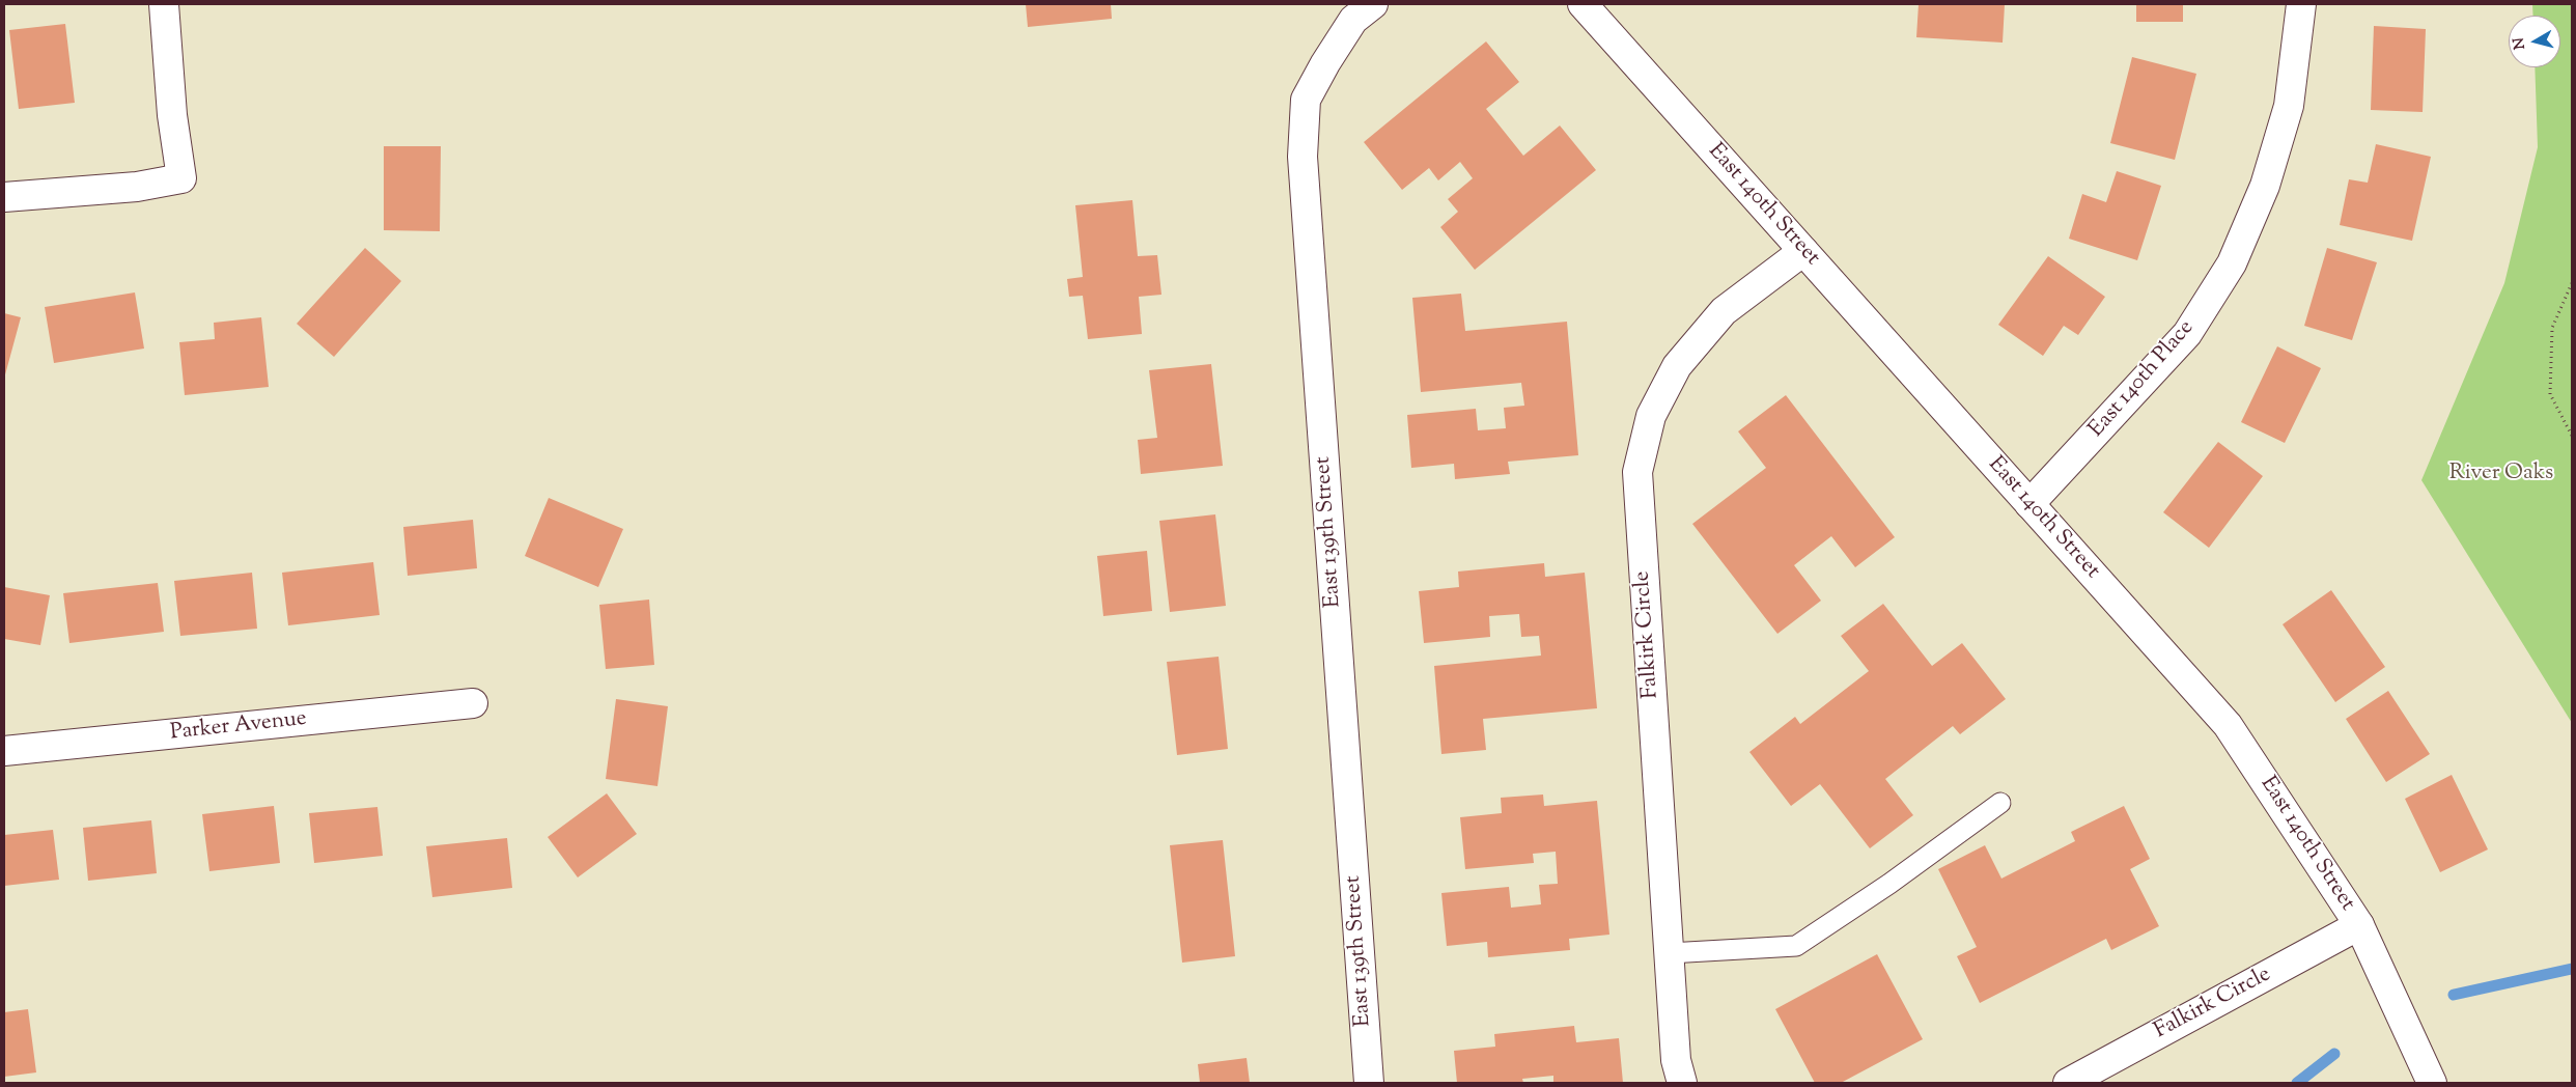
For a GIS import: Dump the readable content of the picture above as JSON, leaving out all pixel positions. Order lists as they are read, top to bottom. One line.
{"streets":{"street":["East 140th Street","East 140th Place","East 139th Street","Falkirk Circle","Parker Avenue"]},"crossings":[["East 140th Street","East 140th Place"],["East 140th Street","Falkirk Circle"]],"parks":["River Oaks"],"north":"left"}
